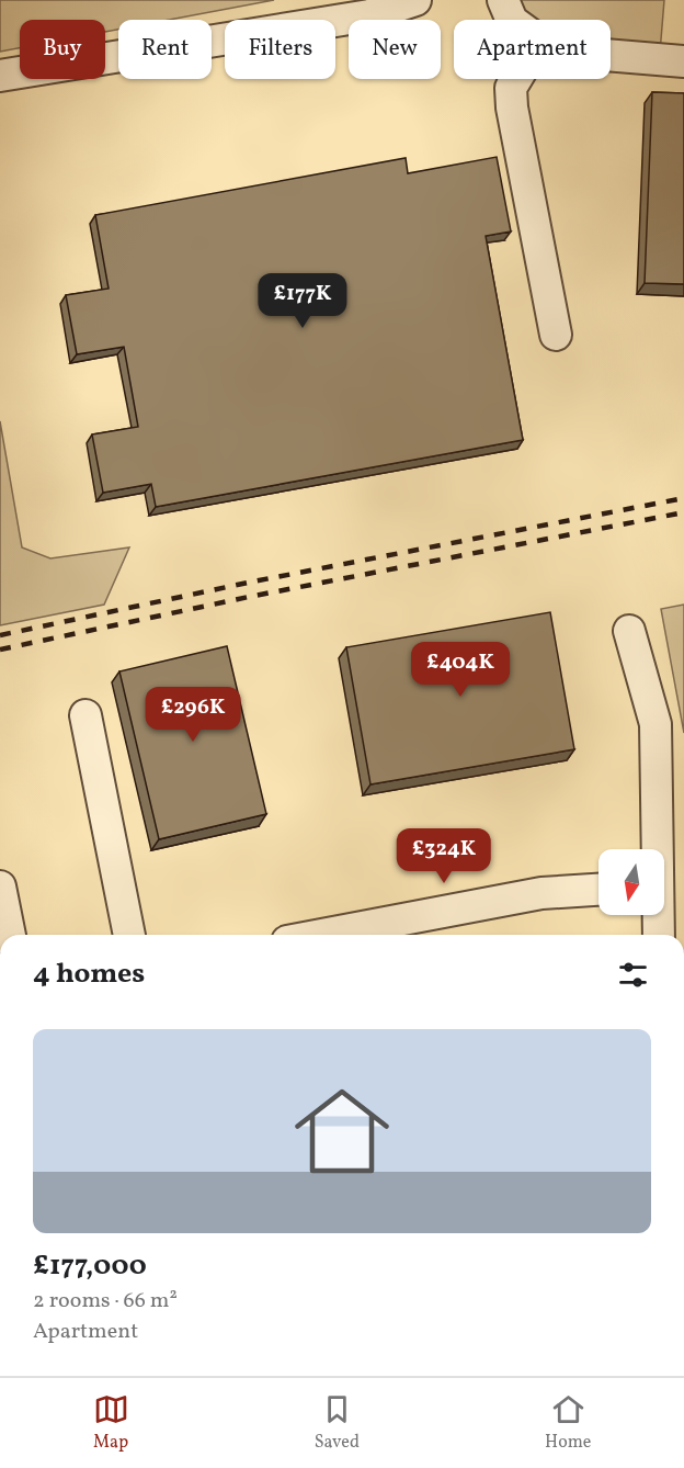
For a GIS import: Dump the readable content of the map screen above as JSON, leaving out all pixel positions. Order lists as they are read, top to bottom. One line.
{"north":"bottom","page":{"chip":["Buy","Rent","Filters","New","Apartment"],"price":["£177K","£404K","£296K","£324K"],"heading":"4 homes","list":[{"name":"£177,000","note":"2 rooms · 66 m² · Apartment"}],"tabs":["Map","Saved","Home"]}}
